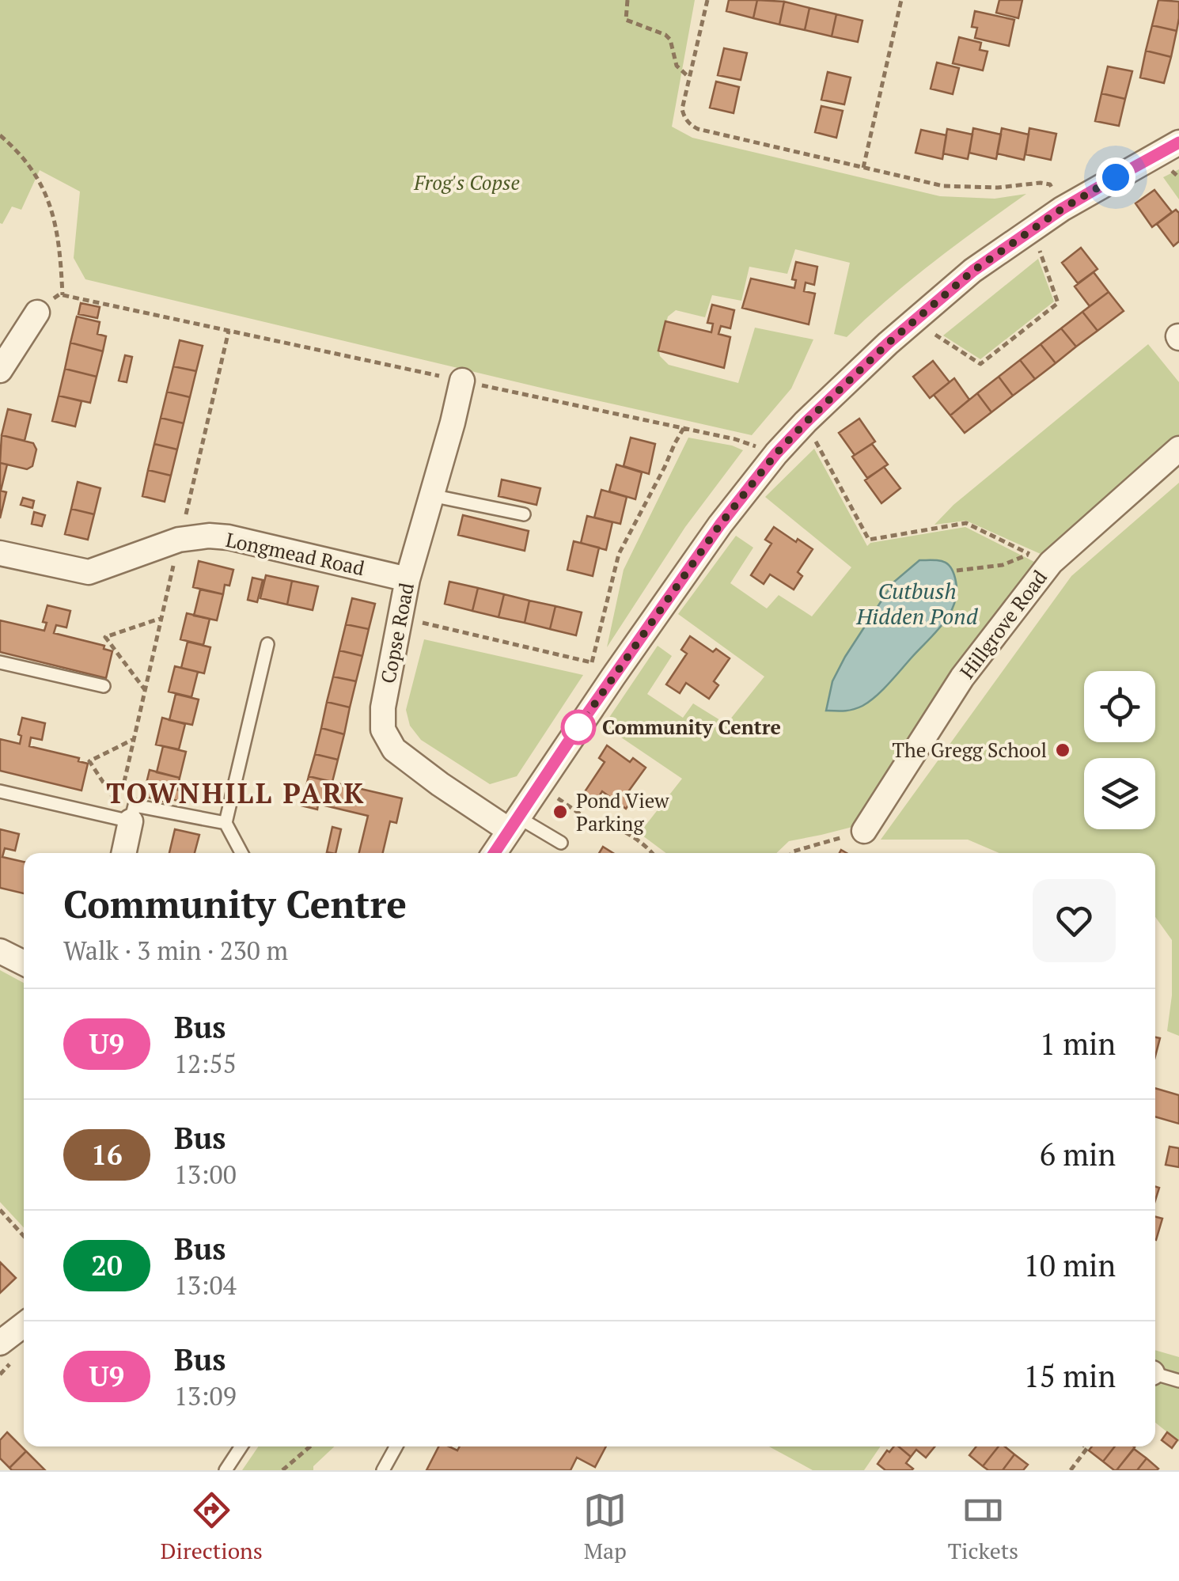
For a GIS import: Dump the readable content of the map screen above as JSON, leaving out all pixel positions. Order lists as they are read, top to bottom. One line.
{"streets":{"street":["Longmead Road","Hillgrove Road","Copse Road"]},"crossings":[["Longmead Road","Copse Road"]],"districts":["TOWNHILL PARK"],"water":["Cutbush Hidden Pond"],"parks":["Frog's Copse"],"places":["Community Centre","The Gregg School","Pond View Parking"],"lines":["bus line U9"],"page":{"heading":["Community Centre","Walk · 3 min · 230 m"],"list":[{"mark":"U9","name":"Bus","note":"12:55","value":"1 min"},{"mark":"16","name":"Bus","note":"13:00","value":"6 min"},{"mark":"20","name":"Bus","note":"13:04","value":"10 min"},{"mark":"U9","name":"Bus","note":"13:09","value":"15 min"}],"tabs":["Directions","Map","Tickets"]}}
